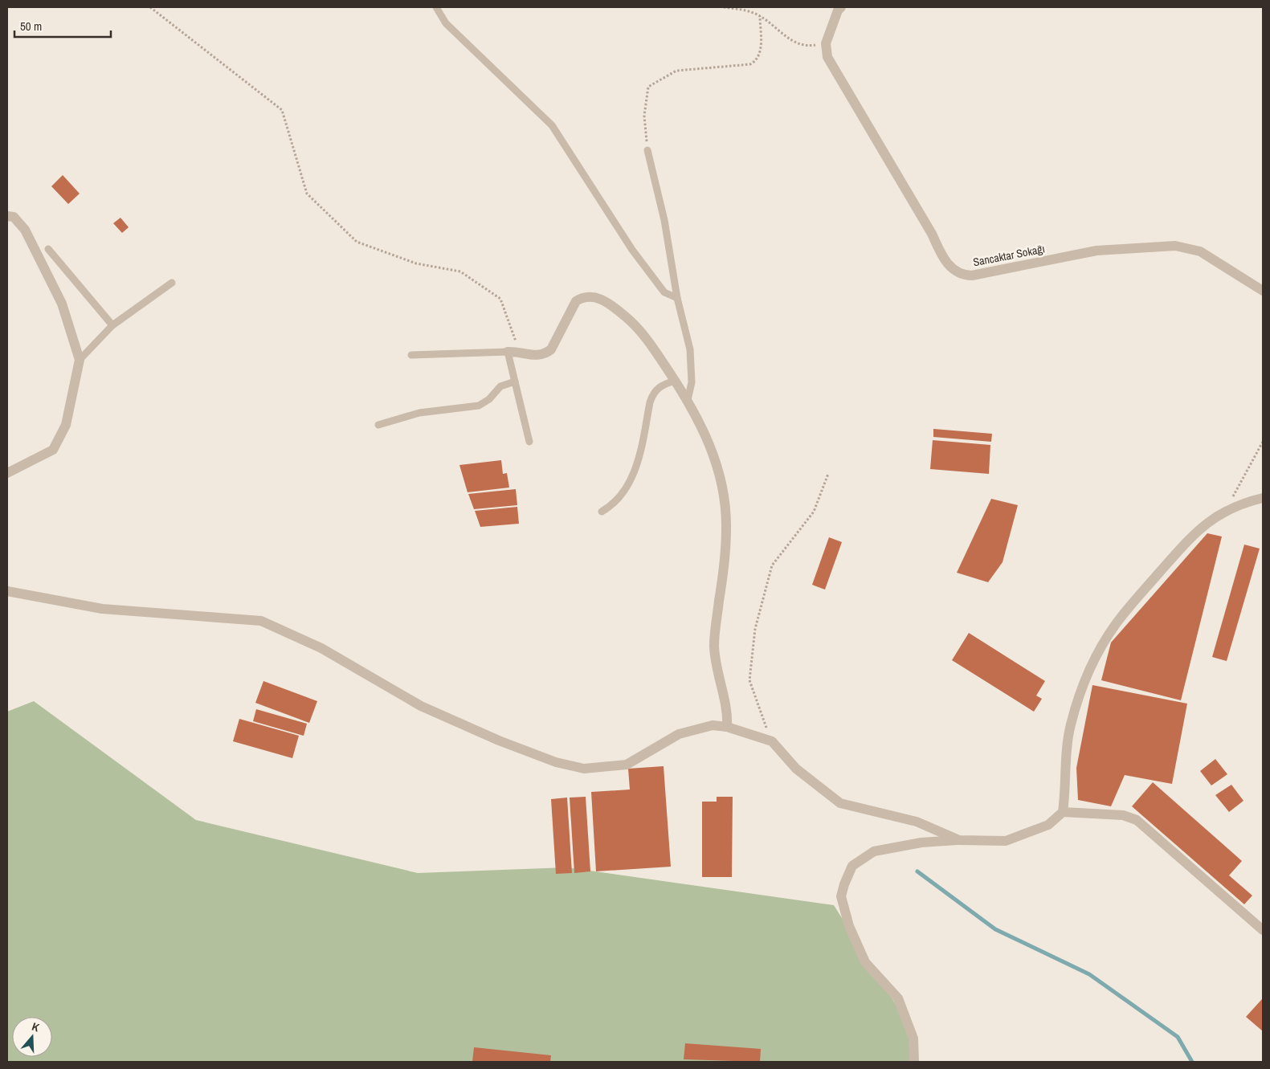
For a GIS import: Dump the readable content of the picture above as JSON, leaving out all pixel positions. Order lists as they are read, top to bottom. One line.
{"streets":{"street":["Sancaktar Sokağı"]},"scale_bar":"50 m","north":"top"}
